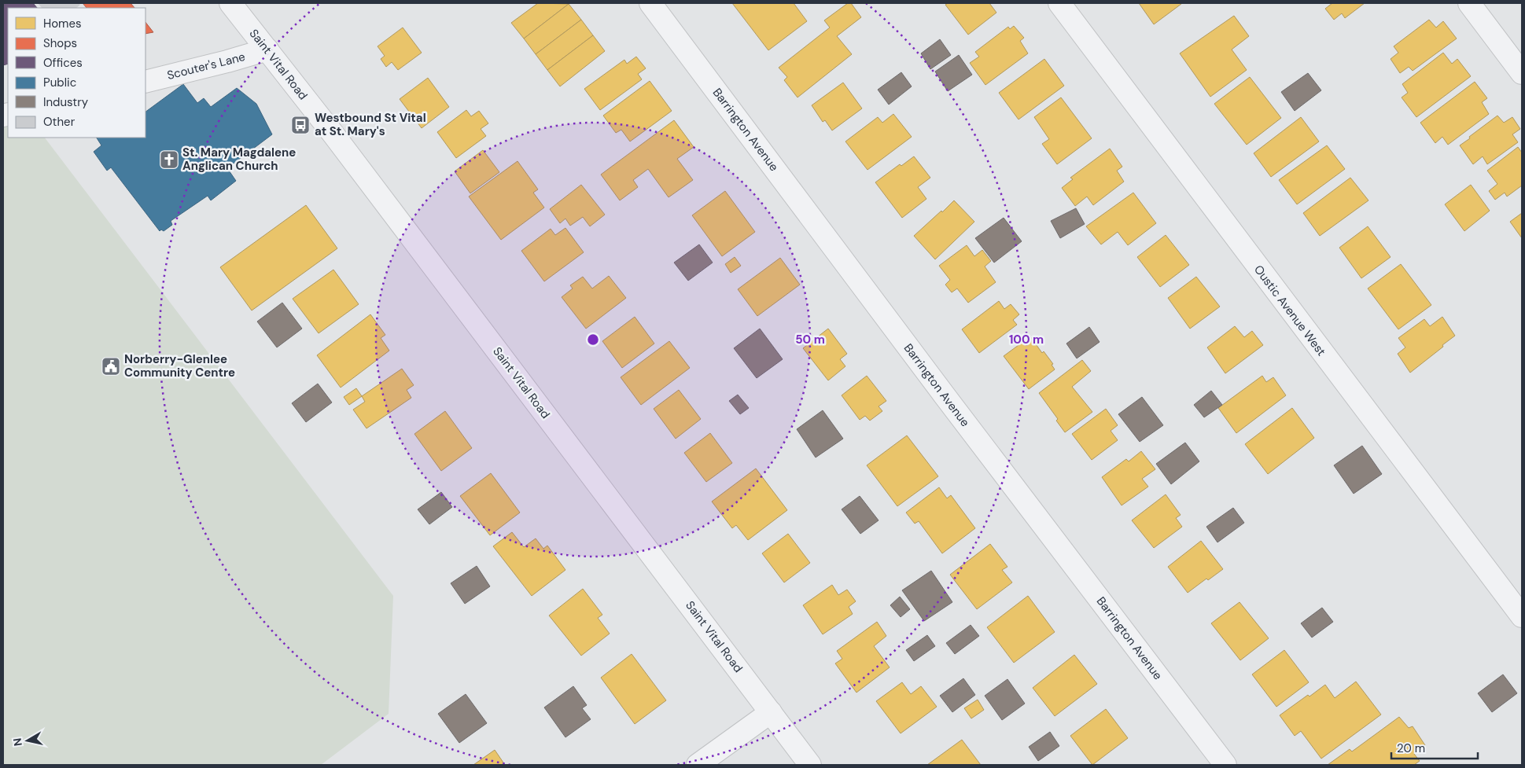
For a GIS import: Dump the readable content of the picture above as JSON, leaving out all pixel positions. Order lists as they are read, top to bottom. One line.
{"streets":{"street":["Saint Vital Road","Scouter's Lane","Barrington Avenue","Oustic Avenue West"]},"crossings":[["Saint Vital Road","Scouter's Lane"]],"places":{"bus stop":["Westbound St Vital at St. Mary's"],"church":["St. Mary Magdalene Anglican Church"],"public building":["Norberry-Glenlee Community Centre"]},"legend":["Homes","Shops","Offices","Public","Industry","Other"],"scale_bar":"20 m","north":"left","rings":["50 m","100 m"]}
